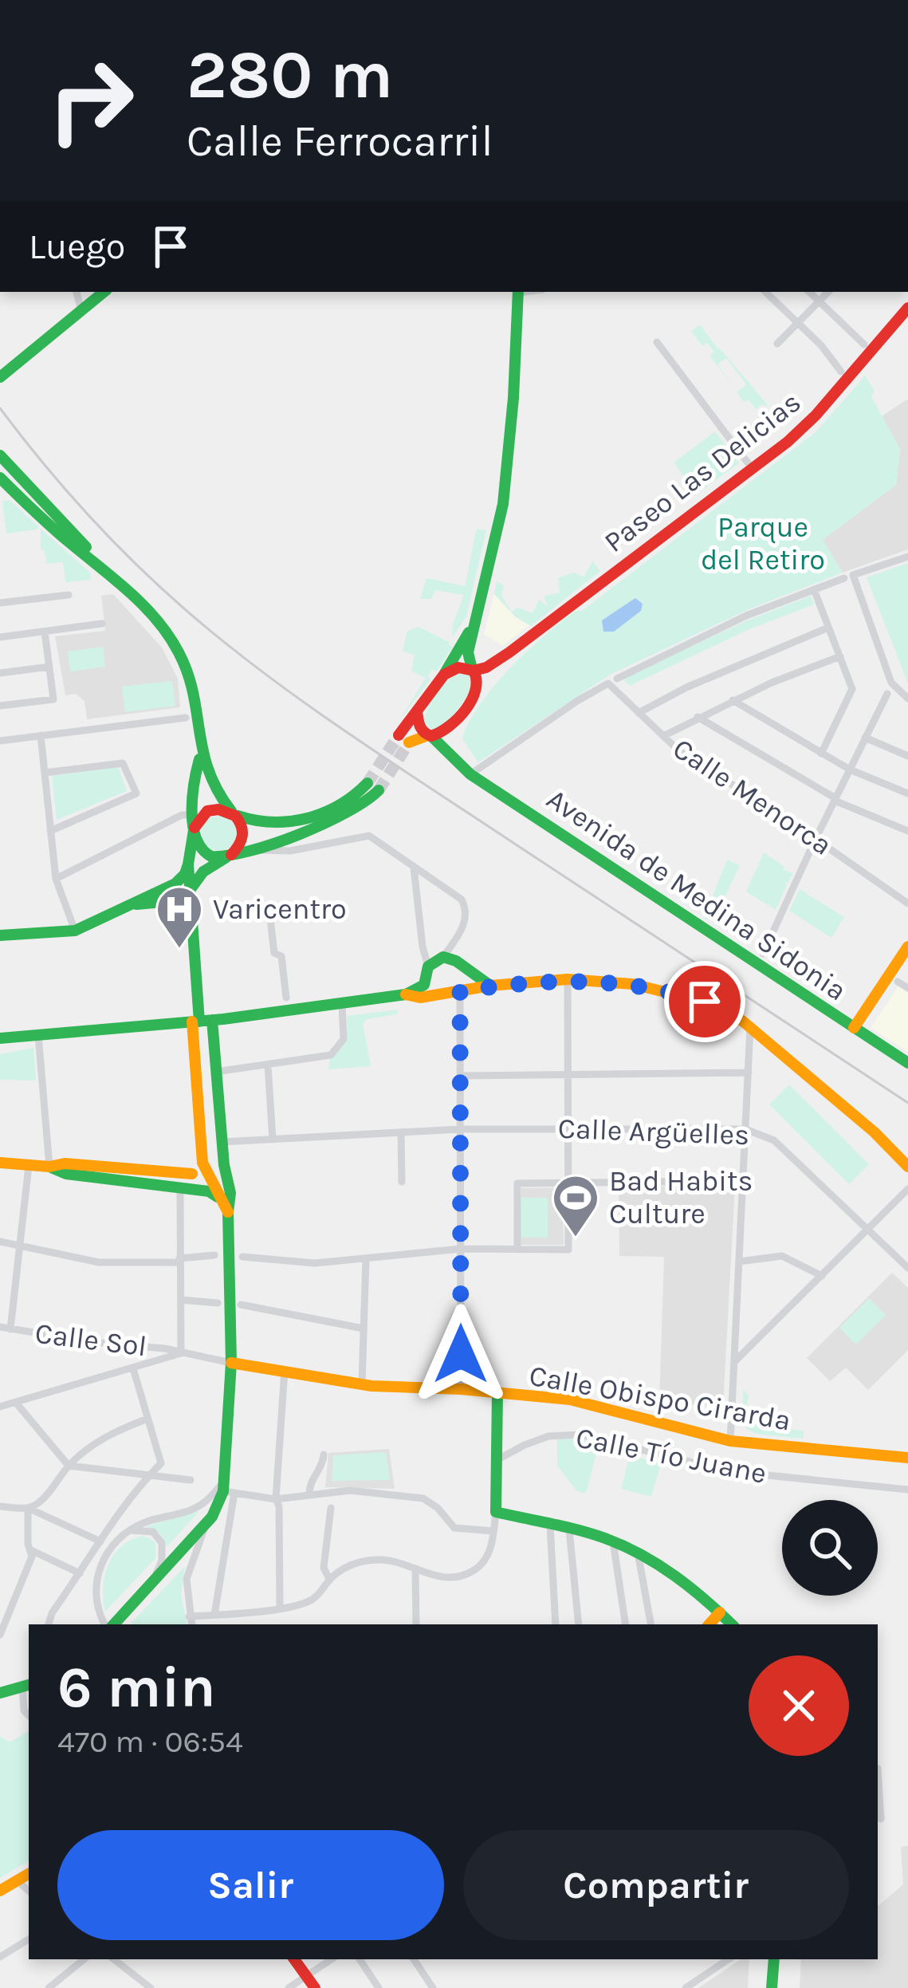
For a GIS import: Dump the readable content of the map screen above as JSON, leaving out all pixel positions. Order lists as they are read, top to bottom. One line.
{"streets":{"street":["Paseo Las Delicias","Calle Menorca","Avenida de Medina Sidonia","Calle Argüelles","Calle Sol","Calle Obispo Cirarda","Calle Tío Juane"]},"crossings":[["Calle Menorca","Avenida de Medina Sidonia"],["Calle Sol","Calle Obispo Cirarda"]],"parks":["Parque del Retiro"],"places":{"hospital":["Varicentro"],"sports":["Bad Habits Culture"]},"page":{"turn":["280 m","Calle Ferrocarril"],"then":"Luego","heading":["6 min","470 m · 06:54"],"buttons":["Salir","Compartir"]}}
